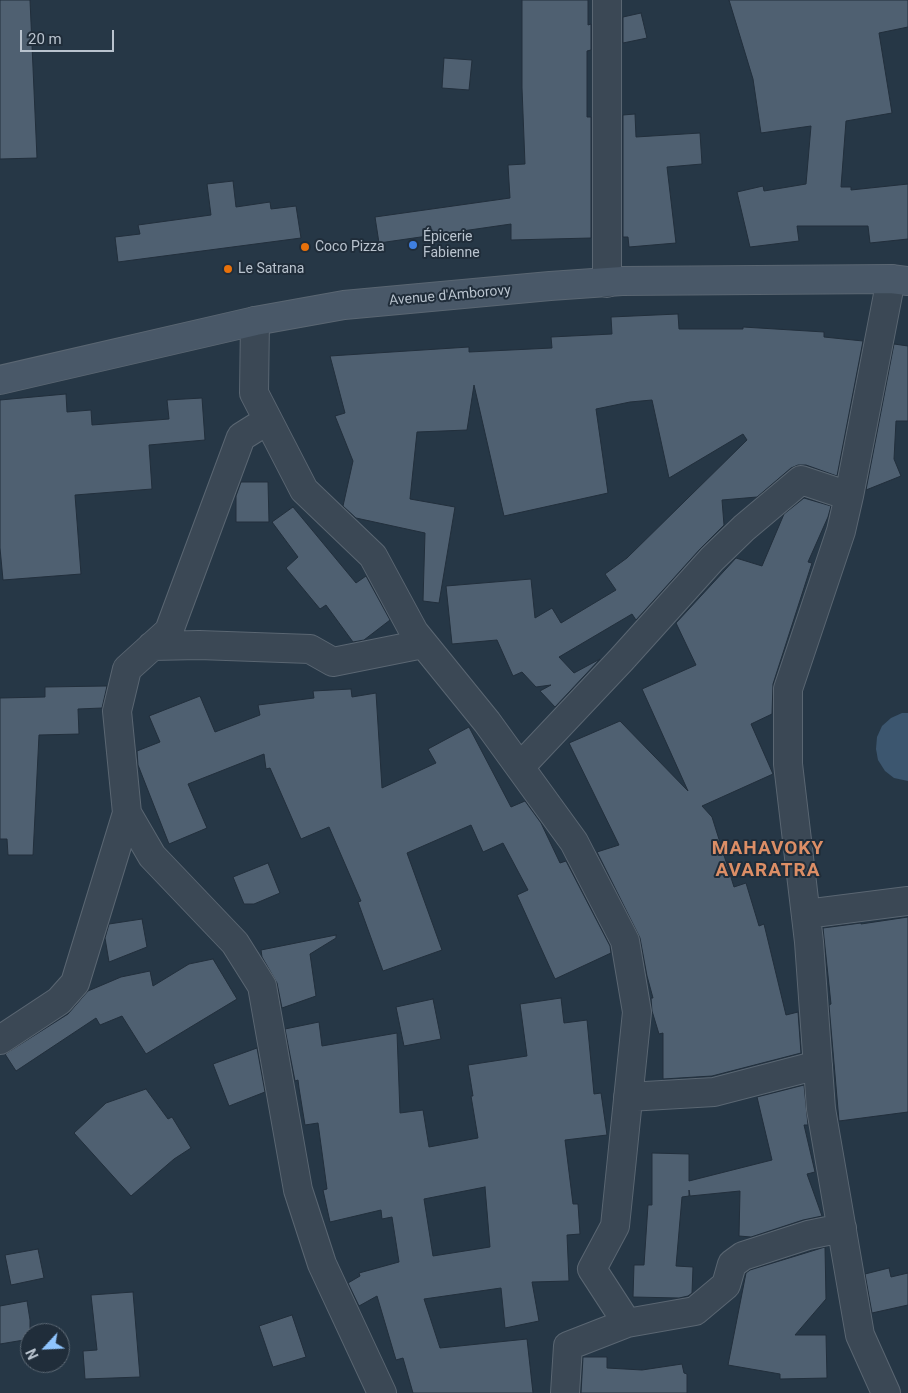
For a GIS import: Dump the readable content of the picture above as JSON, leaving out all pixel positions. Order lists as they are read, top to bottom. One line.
{"streets":{"main road":["Avenue d'Amborovy"]},"districts":["MAHAVOKY AVARATRA"],"places":["Épicerie Fabienne","Coco Pizza","Le Satrana"],"scale_bar":"20 m","north":"bottom left"}
